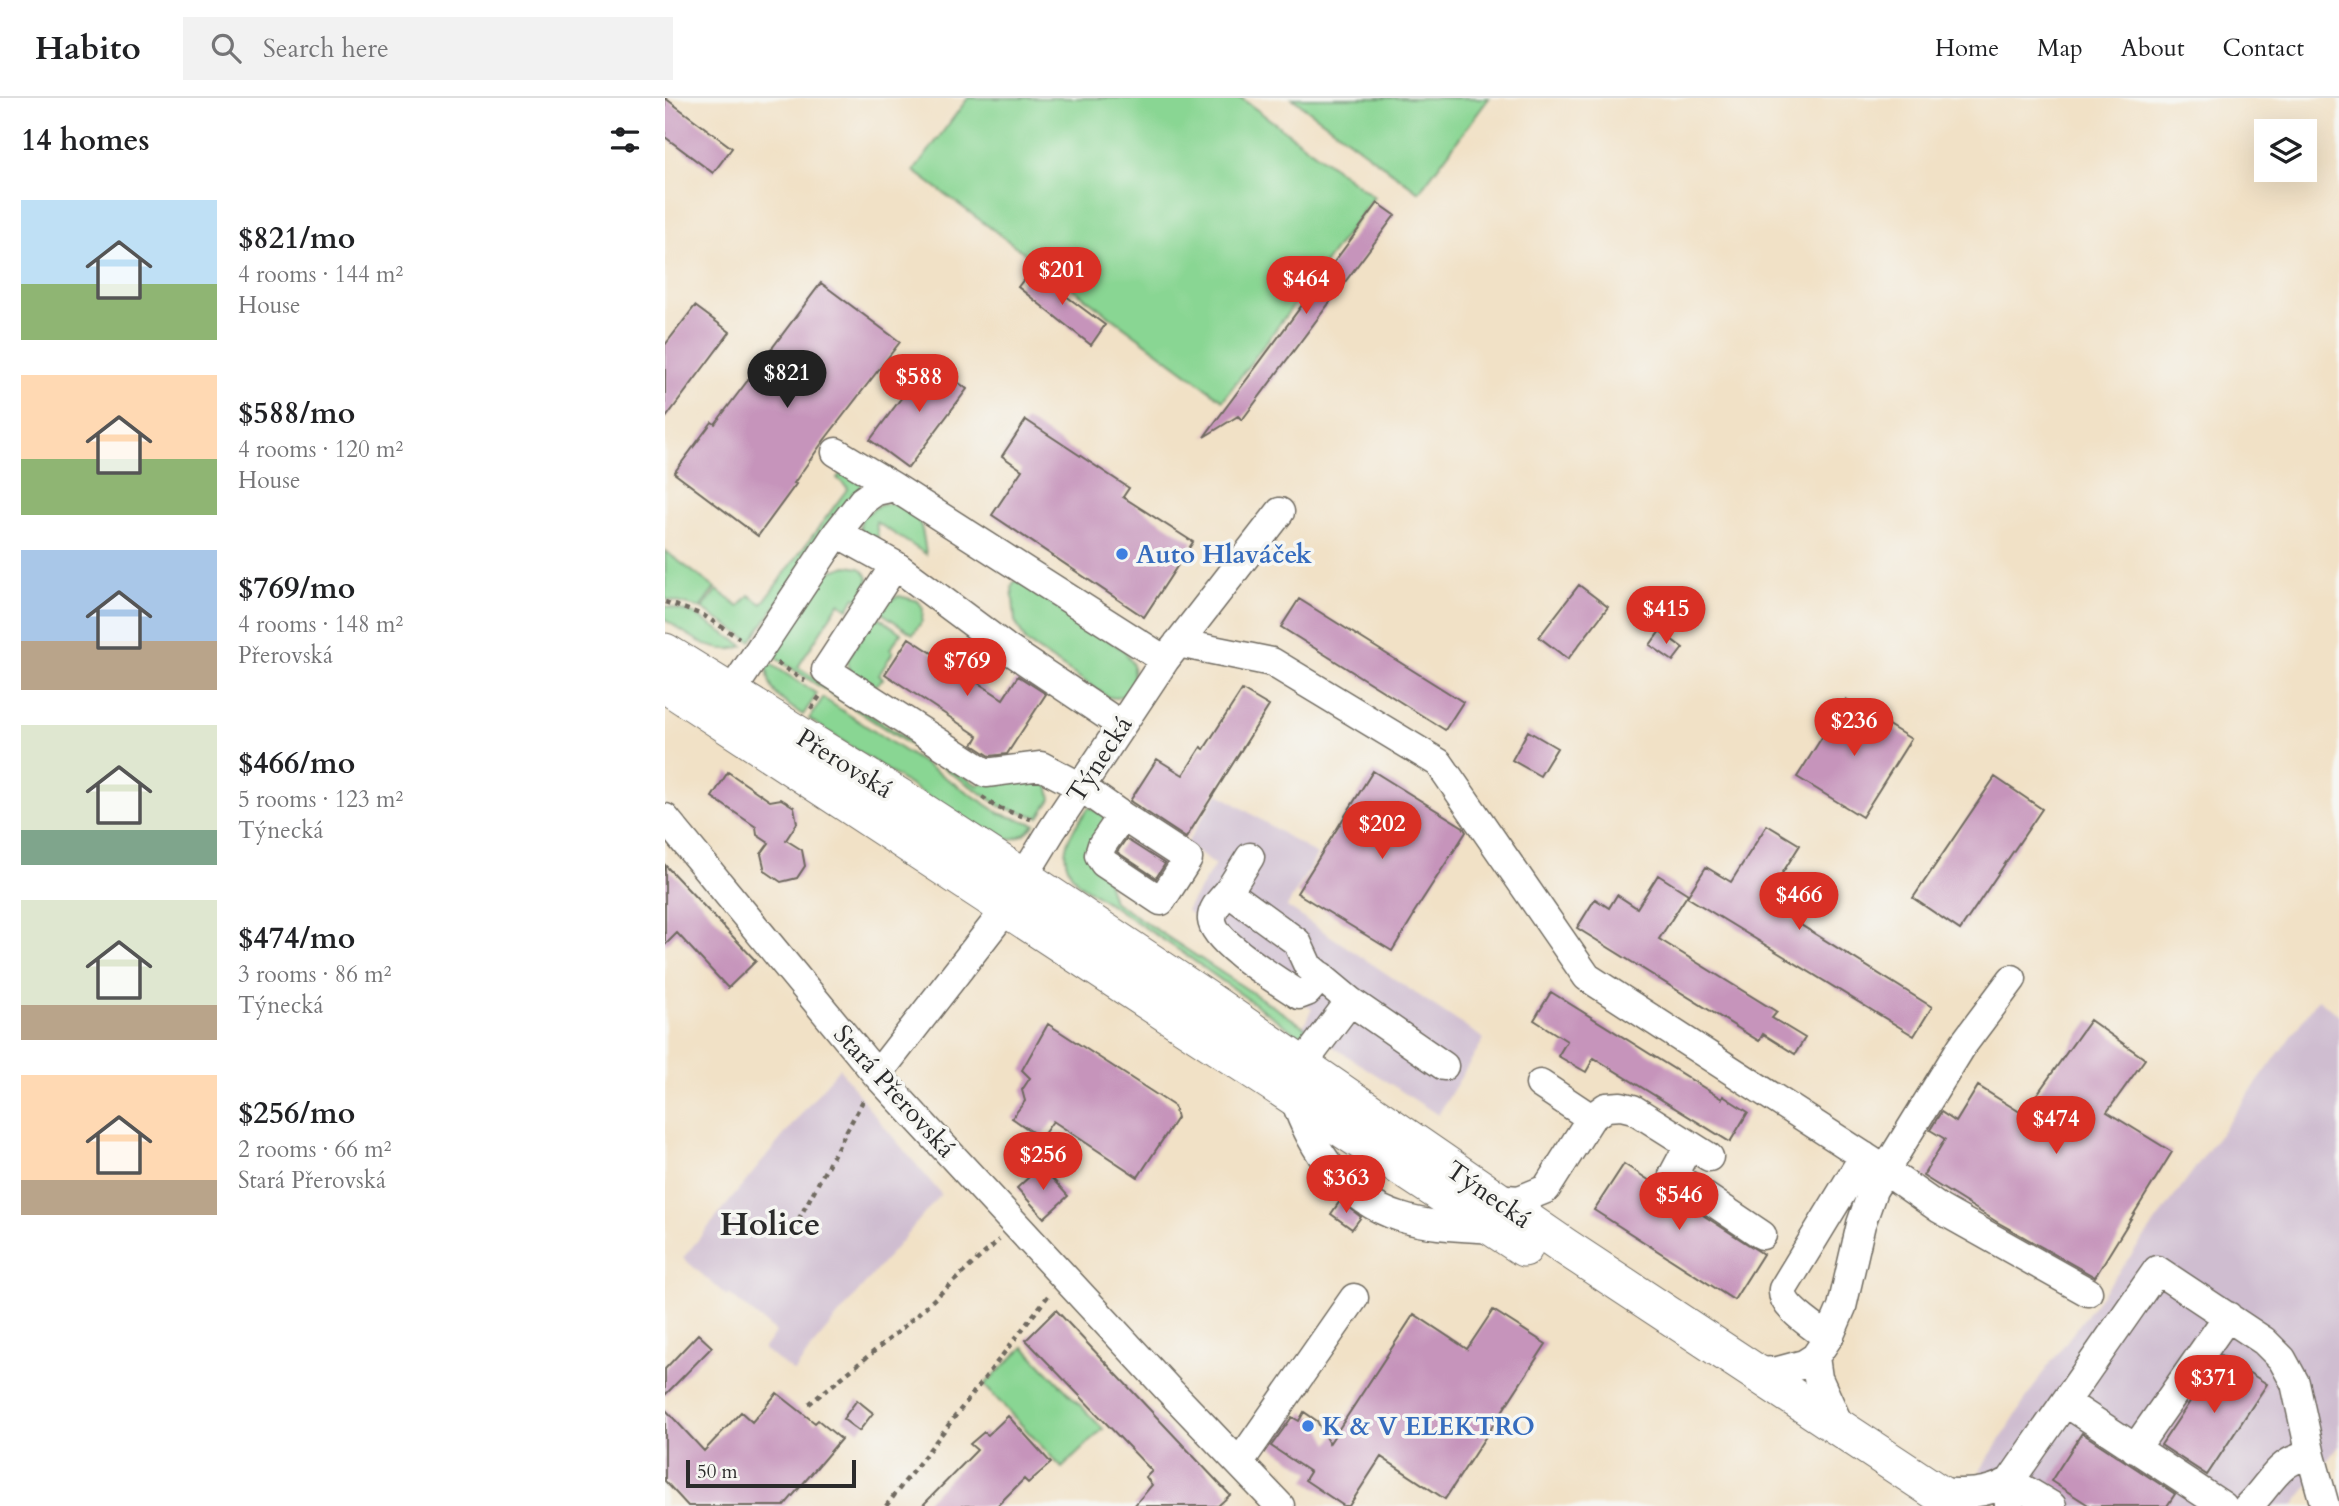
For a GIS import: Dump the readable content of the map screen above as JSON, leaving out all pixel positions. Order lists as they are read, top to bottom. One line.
{"streets":{"main road":["Týnecká","Přerovská"],"street":["Stará Přerovská"]},"crossings":[["Týnecká","Přerovská"],["Týnecká","Stará Přerovská"]],"districts":["Holice"],"places":["Auto Hlaváček","K & V ELEKTRO"],"scale_bar":"50 m","page":{"header":"Habito","search":"Search here","nav":["Home","Map","About","Contact"],"heading":"14 homes","list":[{"name":"$821/mo","note":"4 rooms · 144 m² · House"},{"name":"$588/mo","note":"4 rooms · 120 m² · House"},{"name":"$769/mo","note":"4 rooms · 148 m² · Přerovská"},{"name":"$466/mo","note":"5 rooms · 123 m² · Týnecká"},{"name":"$474/mo","note":"3 rooms · 86 m² · Týnecká"},{"name":"$256/mo","note":"2 rooms · 66 m² · Stará Přerovská"}],"price":["$201","$464","$821","$588","$415","$769","$236","$202","$466","$474","$256","$363","$546","$371"],"scale":"50 m"}}
